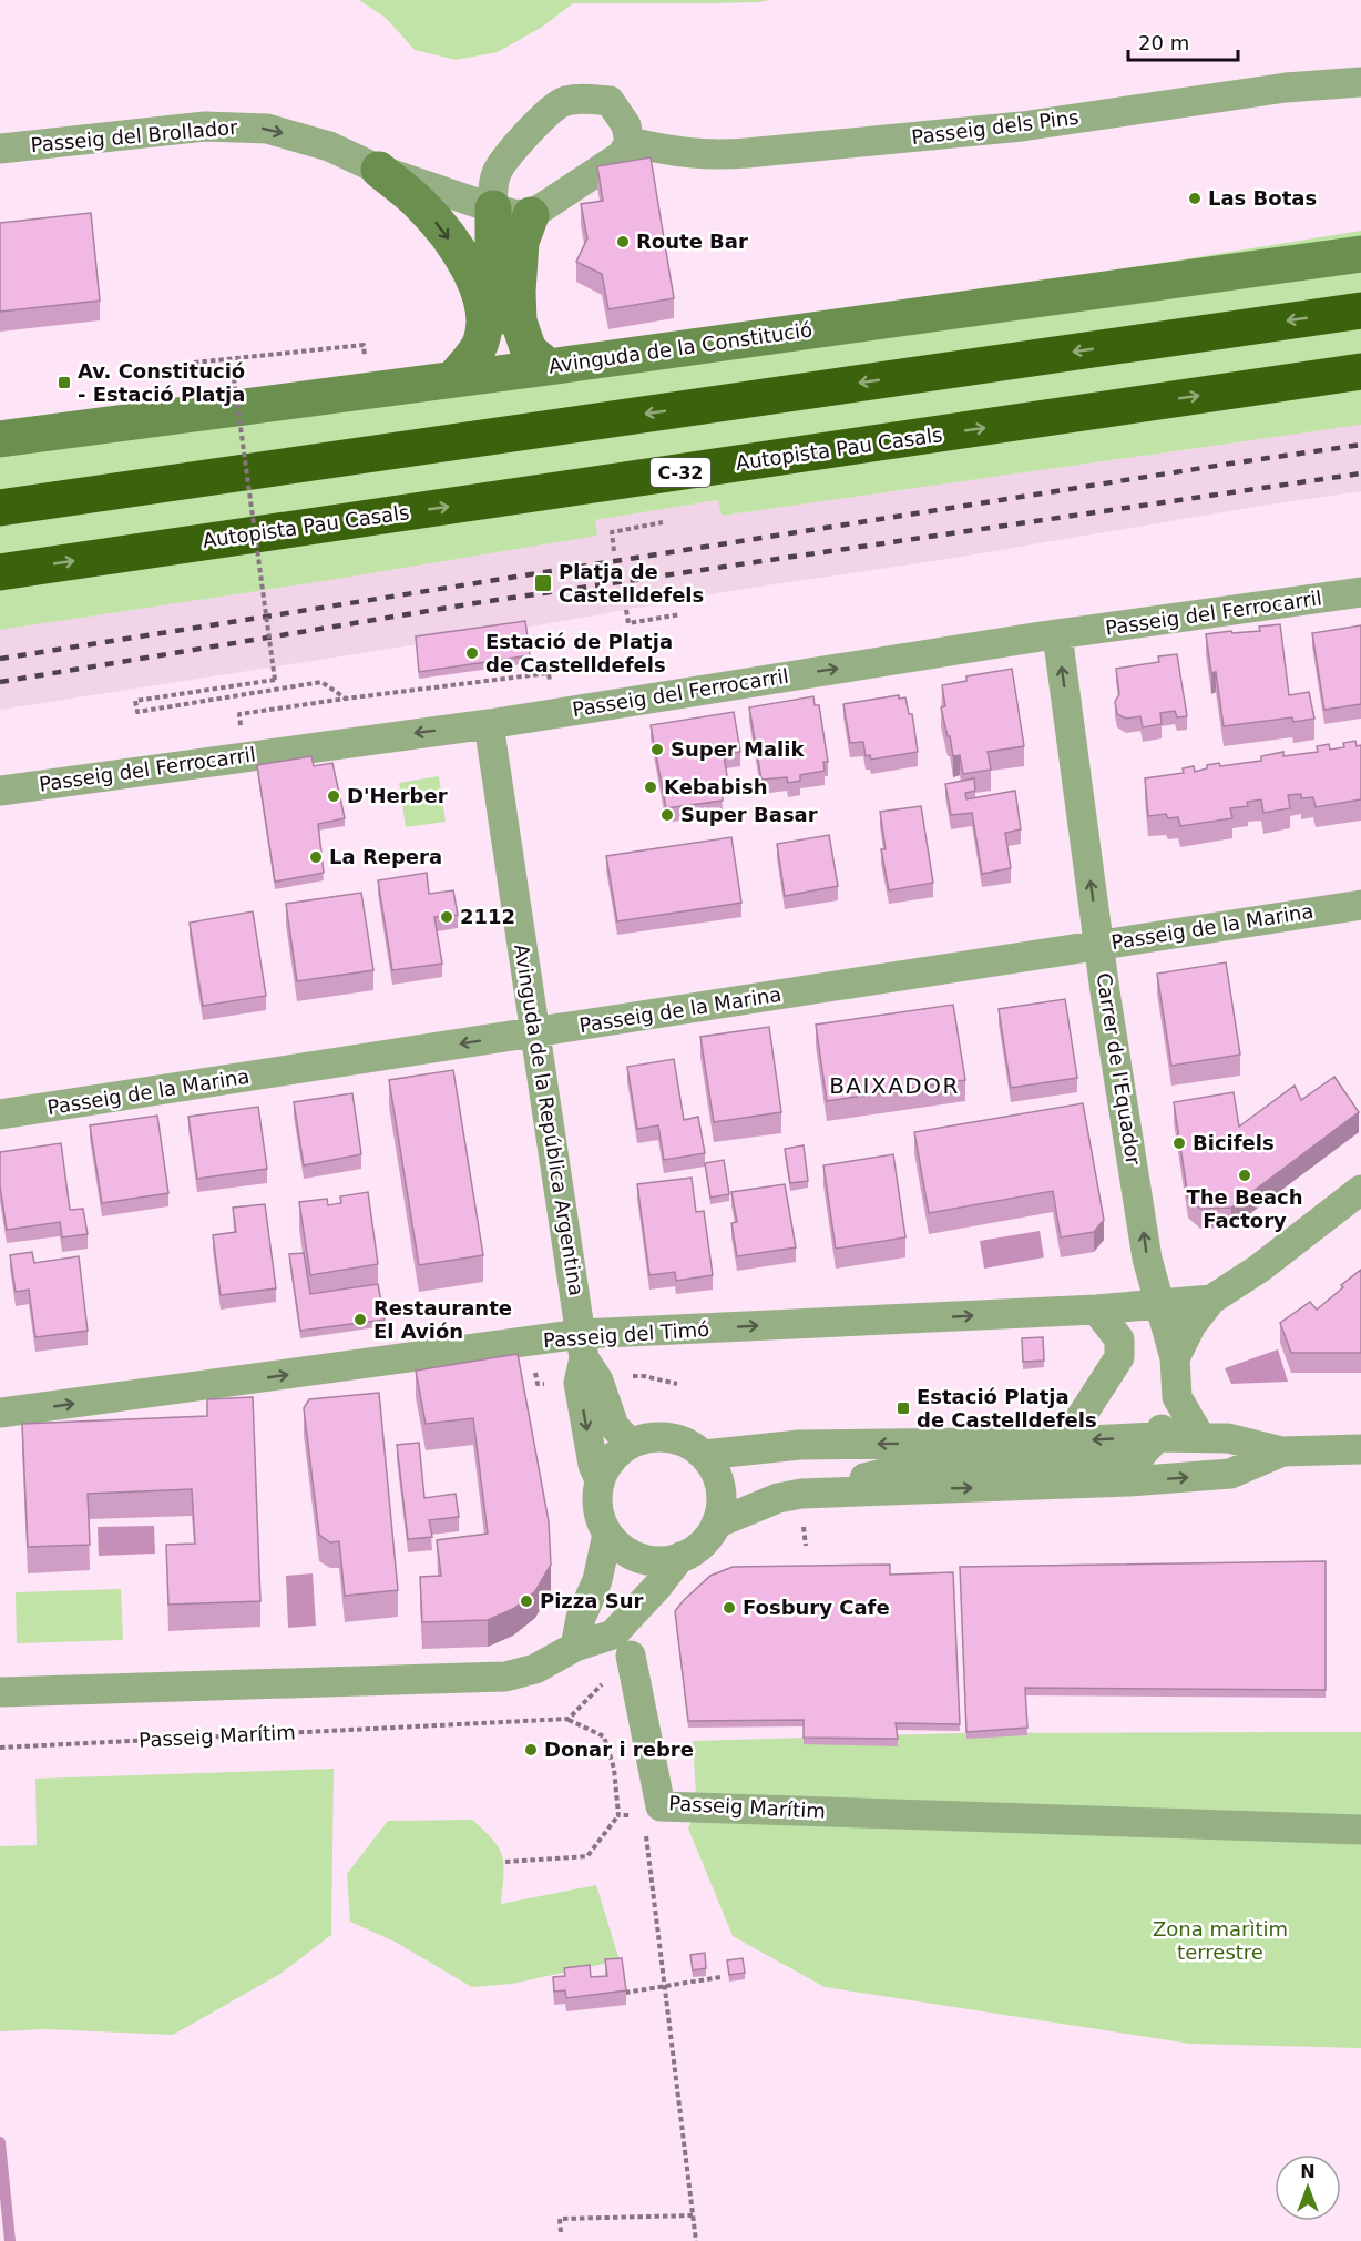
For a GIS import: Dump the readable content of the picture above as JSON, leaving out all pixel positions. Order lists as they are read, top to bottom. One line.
{"streets":{"highway":["Autopista Pau Casals","C-32"],"street":["Passeig dels Pins","Passeig del Brollador","Avinguda de la Constitució","Passeig del Ferrocarril","Passeig de la Marina","Carrer de l'Equador","Avinguda de la República Argentina","Passeig del Timó","Passeig Marítim"]},"crossings":[["Passeig del Ferrocarril","Carrer de l'Equador"],["Passeig del Ferrocarril","Avinguda de la República Argentina"],["Passeig de la Marina","Carrer de l'Equador"],["Passeig de la Marina","Avinguda de la República Argentina"],["Carrer de l'Equador","Passeig del Timó"],["Avinguda de la República Argentina","Passeig del Timó"]],"one_way":["Passeig del Brollador","Passeig de la Marina","Carrer de l'Equador"],"districts":["BAIXADOR"],"parks":["Zona marìtim terrestre"],"places":{"other":["Las Botas","Route Bar","Estació de Platja de Castelldefels","Super Malik","Kebabish","D'Herber","Super Basar","La Repera","2112","Bicifels","The Beach Factory","Restaurante El Avión","Pizza Sur","Fosbury Cafe","Donar i rebre"],"transit":["Av. Constitució - Estació Platja","Platja de Castelldefels","Estació Platja de Castelldefels"]},"scale_bar":"20 m","north":"top"}
